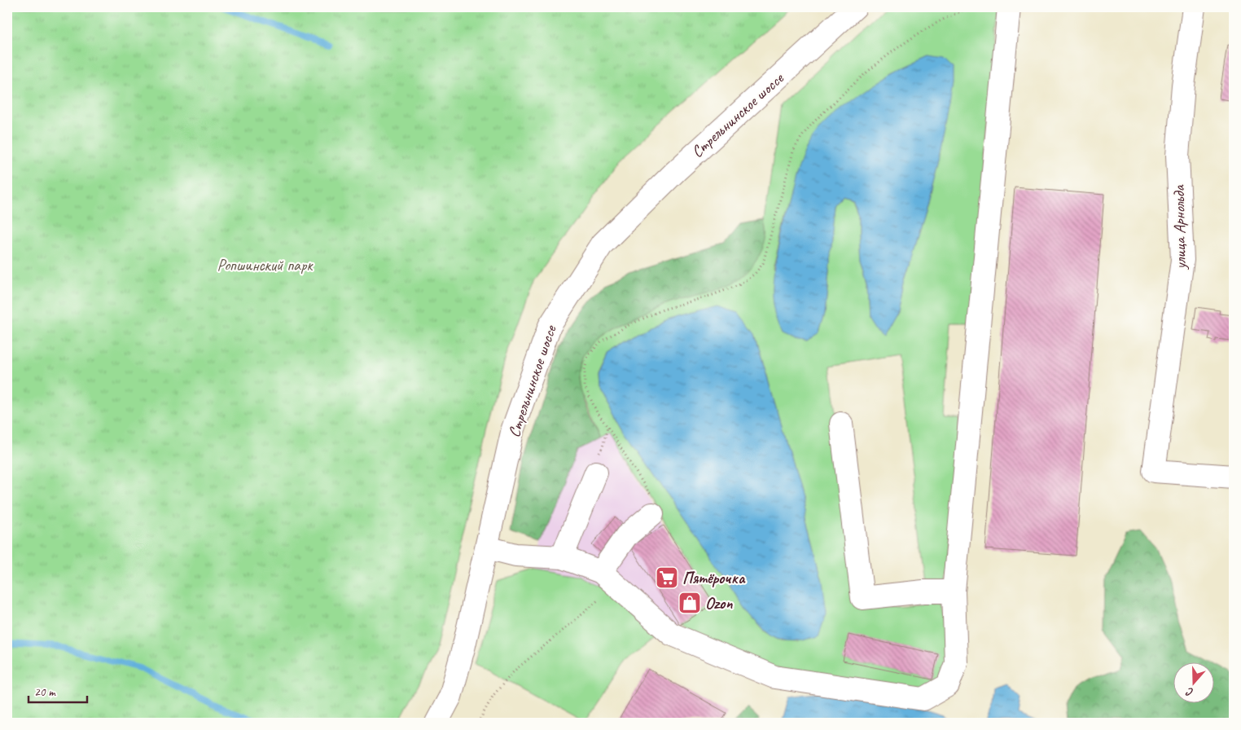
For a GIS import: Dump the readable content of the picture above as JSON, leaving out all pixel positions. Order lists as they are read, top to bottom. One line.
{"streets":{"main road":["Стрельнинское шоссе","улица Арнольда"]},"parks":["Ропшинский парк"],"places":{"supermarket":["Пятёрочка"],"shop":["Ozon"]},"scale_bar":"20 m","north":"bottom"}
